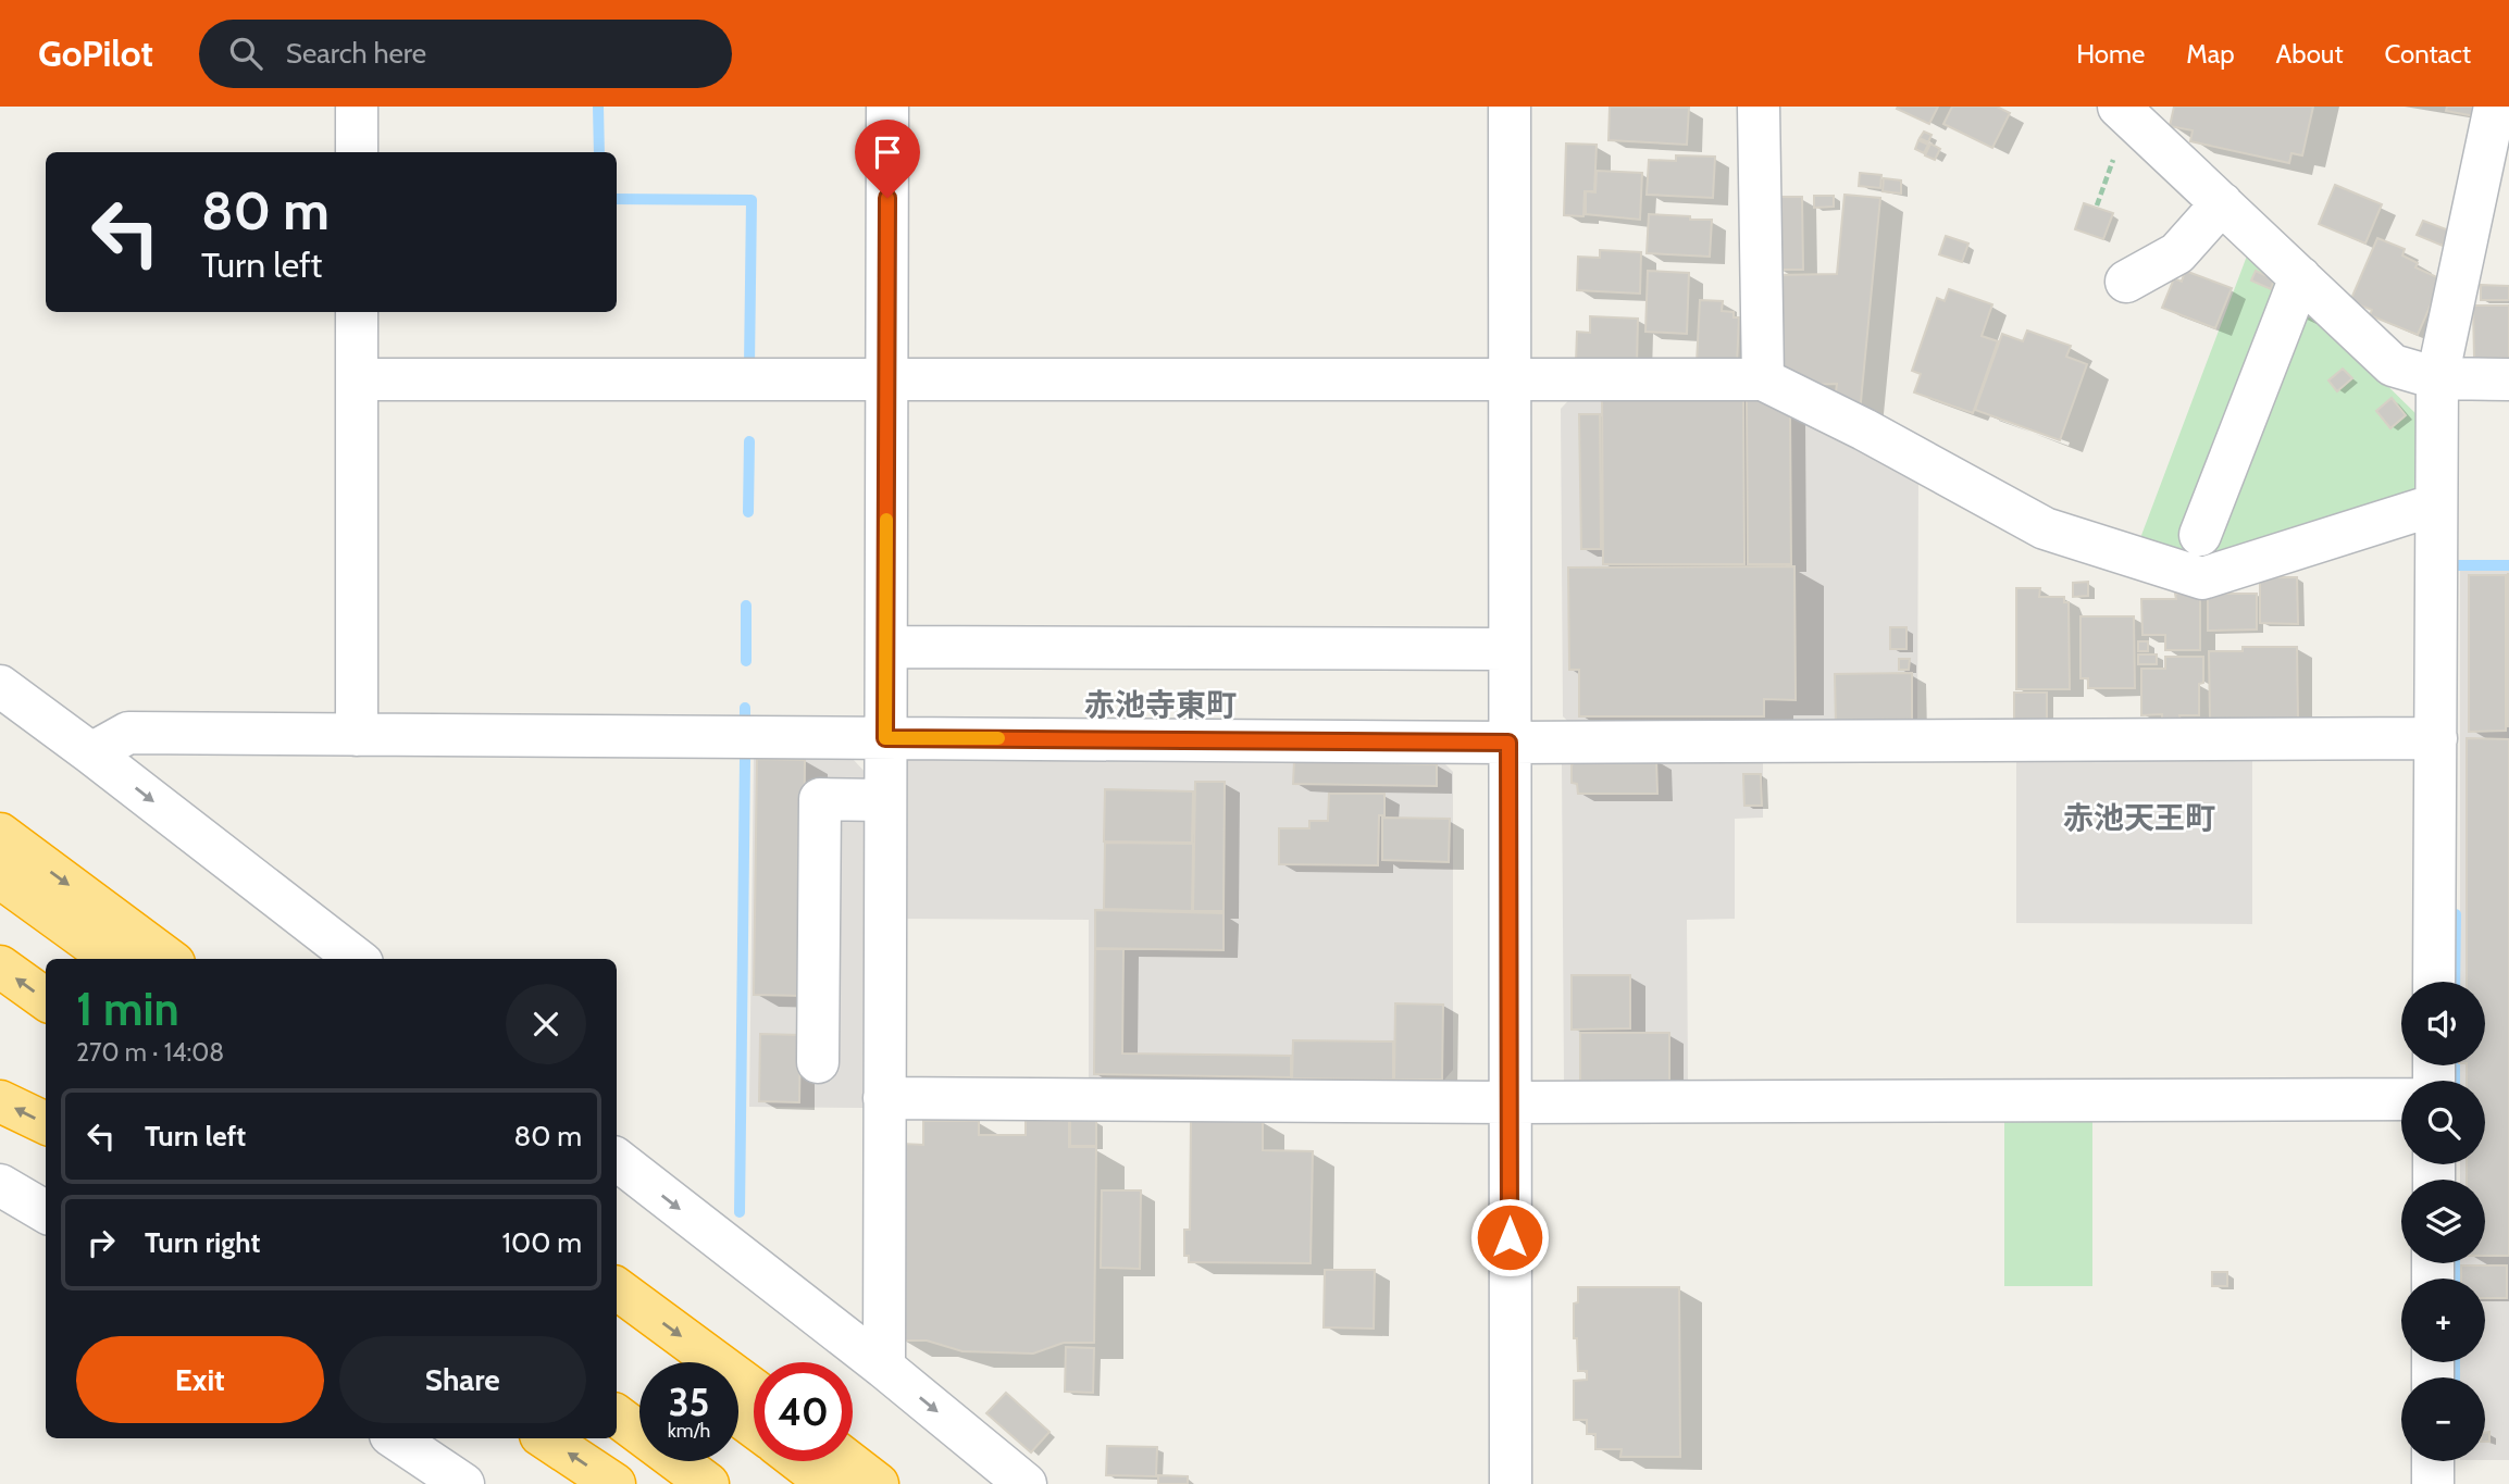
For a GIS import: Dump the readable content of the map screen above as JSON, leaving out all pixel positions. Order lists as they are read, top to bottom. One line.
{"districts":["赤池寺東町","赤池天王町"],"page":{"header":"GoPilot","search":"Search here","nav":["Home","Map","About","Contact"],"turn":["80 m","Turn left"],"heading":["1 min","270 m · 14:08"],"map_buttons":["+","−"],"list":[{"name":"Turn left","value":"80 m"},{"name":"Turn right","value":"100 m"}],"buttons":["Exit","Share"],"speed":"35 km/h","limit":"40"}}
